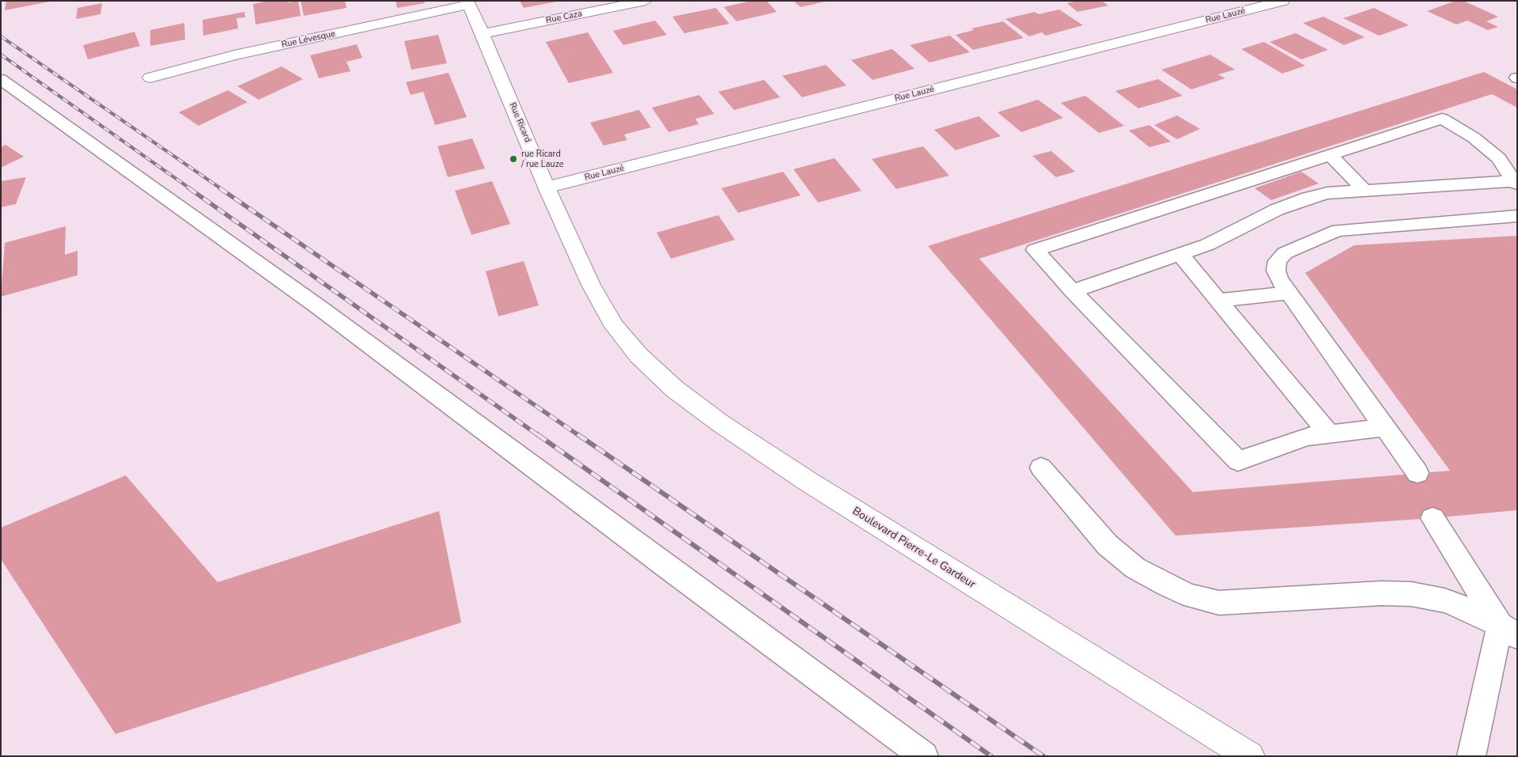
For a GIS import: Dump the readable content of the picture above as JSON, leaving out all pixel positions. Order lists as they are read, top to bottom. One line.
{"streets":{"street":["Rue Lauzé","Rue Caza","Rue Lévesque","Rue Ricard","Boulevard Pierre-Le Gardeur"]},"crossings":[["Rue Lauzé","Rue Ricard"],["Rue Caza","Rue Ricard"],["Rue Lévesque","Rue Ricard"],["Rue Ricard","Boulevard Pierre-Le Gardeur"]],"places":["rue Ricard / rue Lauze"]}
